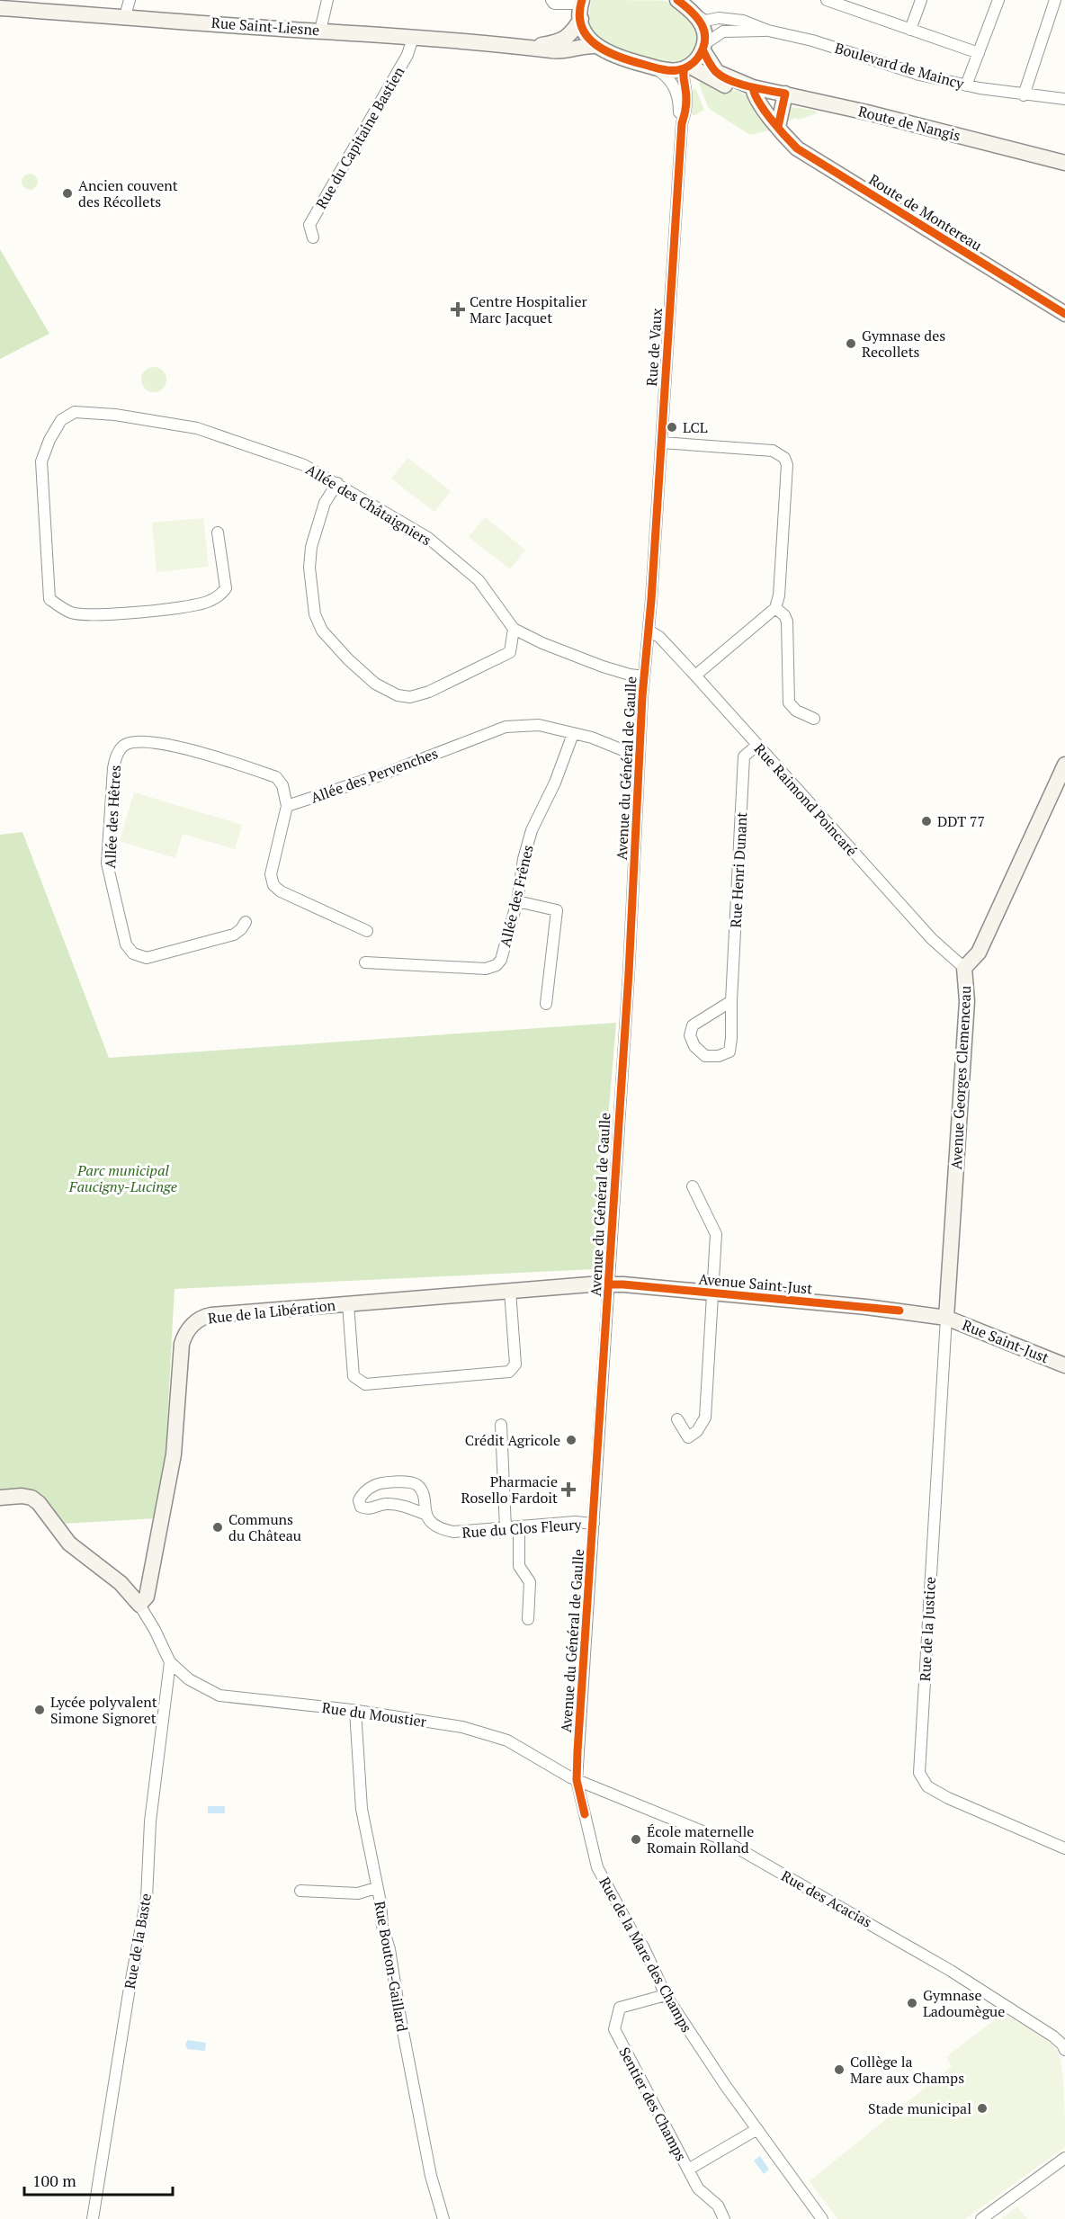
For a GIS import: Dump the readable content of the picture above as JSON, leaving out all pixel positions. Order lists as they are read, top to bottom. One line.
{"streets":{"street":["Rue Saint-Liesne","Boulevard de Maincy","Route de Nangis","Rue du Capitaine Bastien","Route de Montereau","Rue de Vaux","Allée des Châtaigniers","Avenue du Général de Gaulle","Allée des Pervenches","Rue Raimond Poincaré","Allée des Hêtres","Rue Henri Dunant","Allée des Frênes","Avenue Georges Clemenceau","Avenue Saint-Just","Rue de la Libération","Rue Saint-Just","Rue du Clos Fleury","Rue de la Justice","Rue du Moustier","Rue des Acacias","Rue de la Baste","Rue de la Mare des Champs","Rue Bouton-Gaillard","Sentier des Champs"]},"crossings":[["Rue Saint-Liesne","Rue du Capitaine Bastien"],["Boulevard de Maincy","Route de Nangis"],["Route de Nangis","Route de Montereau"],["Route de Nangis","Rue de Vaux"],["Rue de Vaux","Avenue du Général de Gaulle"],["Rue de Vaux","Rue Raimond Poincaré"],["Allée des Châtaigniers","Avenue du Général de Gaulle"],["Avenue du Général de Gaulle","Allée des Pervenches"],["Avenue du Général de Gaulle","Rue Raimond Poincaré"],["Avenue du Général de Gaulle","Avenue Saint-Just"],["Avenue du Général de Gaulle","Rue de la Libération"],["Avenue du Général de Gaulle","Rue du Clos Fleury"],["Avenue du Général de Gaulle","Rue du Moustier"],["Avenue du Général de Gaulle","Rue des Acacias"],["Avenue du Général de Gaulle","Rue de la Mare des Champs"],["Allée des Pervenches","Allée des Hêtres"],["Allée des Pervenches","Allée des Frênes"],["Rue Raimond Poincaré","Rue Henri Dunant"],["Rue Raimond Poincaré","Avenue Georges Clemenceau"],["Avenue Georges Clemenceau","Avenue Saint-Just"],["Avenue Georges Clemenceau","Rue Saint-Just"],["Avenue Georges Clemenceau","Rue de la Justice"],["Avenue Saint-Just","Rue de la Libération"],["Avenue Saint-Just","Rue Saint-Just"],["Avenue Saint-Just","Rue de la Justice"],["Rue Saint-Just","Rue de la Justice"],["Rue du Moustier","Rue des Acacias"],["Rue du Moustier","Rue de la Baste"],["Rue du Moustier","Rue de la Mare des Champs"],["Rue du Moustier","Rue Bouton-Gaillard"],["Rue des Acacias","Rue de la Mare des Champs"],["Rue de la Mare des Champs","Sentier des Champs"]],"parks":["Parc municipal Faucigny-Lucinge"],"places":{"other":["Ancien couvent des Récollets","Gymnase des Recollets","LCL","DDT 77","Crédit Agricole","Communs du Château","Lycée polyvalent Simone Signoret","École maternelle Romain Rolland","Gymnase Ladoumègue","Collège la Mare aux Champs","Stade municipal"],"health":["Centre Hospitalier Marc Jacquet","Pharmacie Rosello Fardoit"]},"scale_bar":"100 m"}
